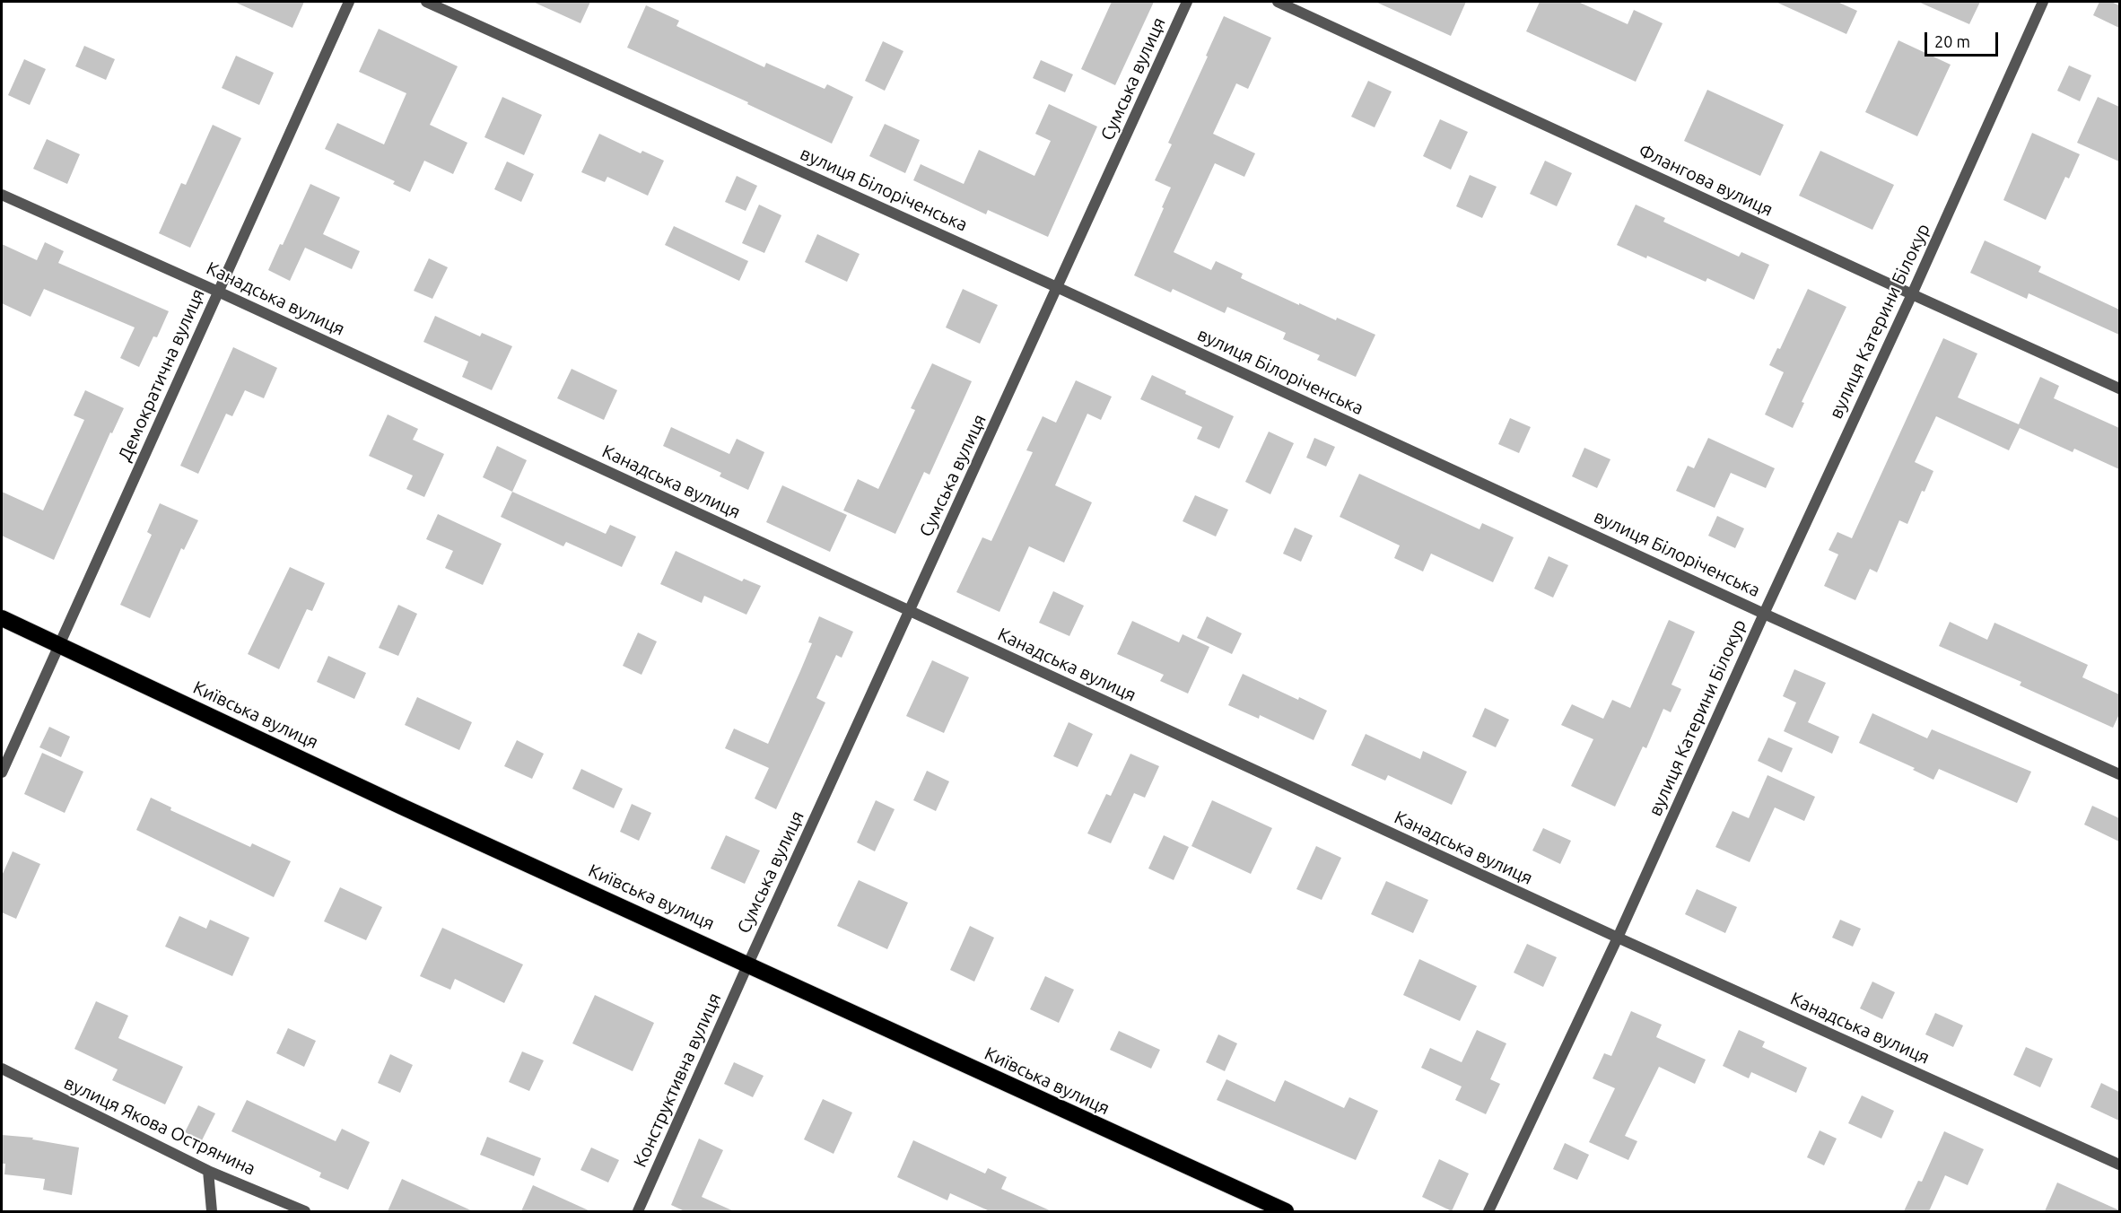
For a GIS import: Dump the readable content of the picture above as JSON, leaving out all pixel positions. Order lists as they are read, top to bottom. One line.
{"streets":{"highway":["Київська вулиця"],"street":["Сумська вулиця","Флангова вулиця","вулиця Білоріченська","Канадська вулиця","вулиця Катерини Білокур","Демократична вулиця","Конструктивна вулиця","вулиця Якова Острянина"]},"crossings":[["Сумська вулиця","вулиця Білоріченська"],["Сумська вулиця","Канадська вулиця"],["Сумська вулиця","Київська вулиця"],["Сумська вулиця","Конструктивна вулиця"],["Флангова вулиця","вулиця Катерини Білокур"],["вулиця Білоріченська","вулиця Катерини Білокур"],["Канадська вулиця","вулиця Катерини Білокур"],["Канадська вулиця","Демократична вулиця"],["Демократична вулиця","Київська вулиця"],["Київська вулиця","Конструктивна вулиця"]],"scale_bar":"20 m"}
